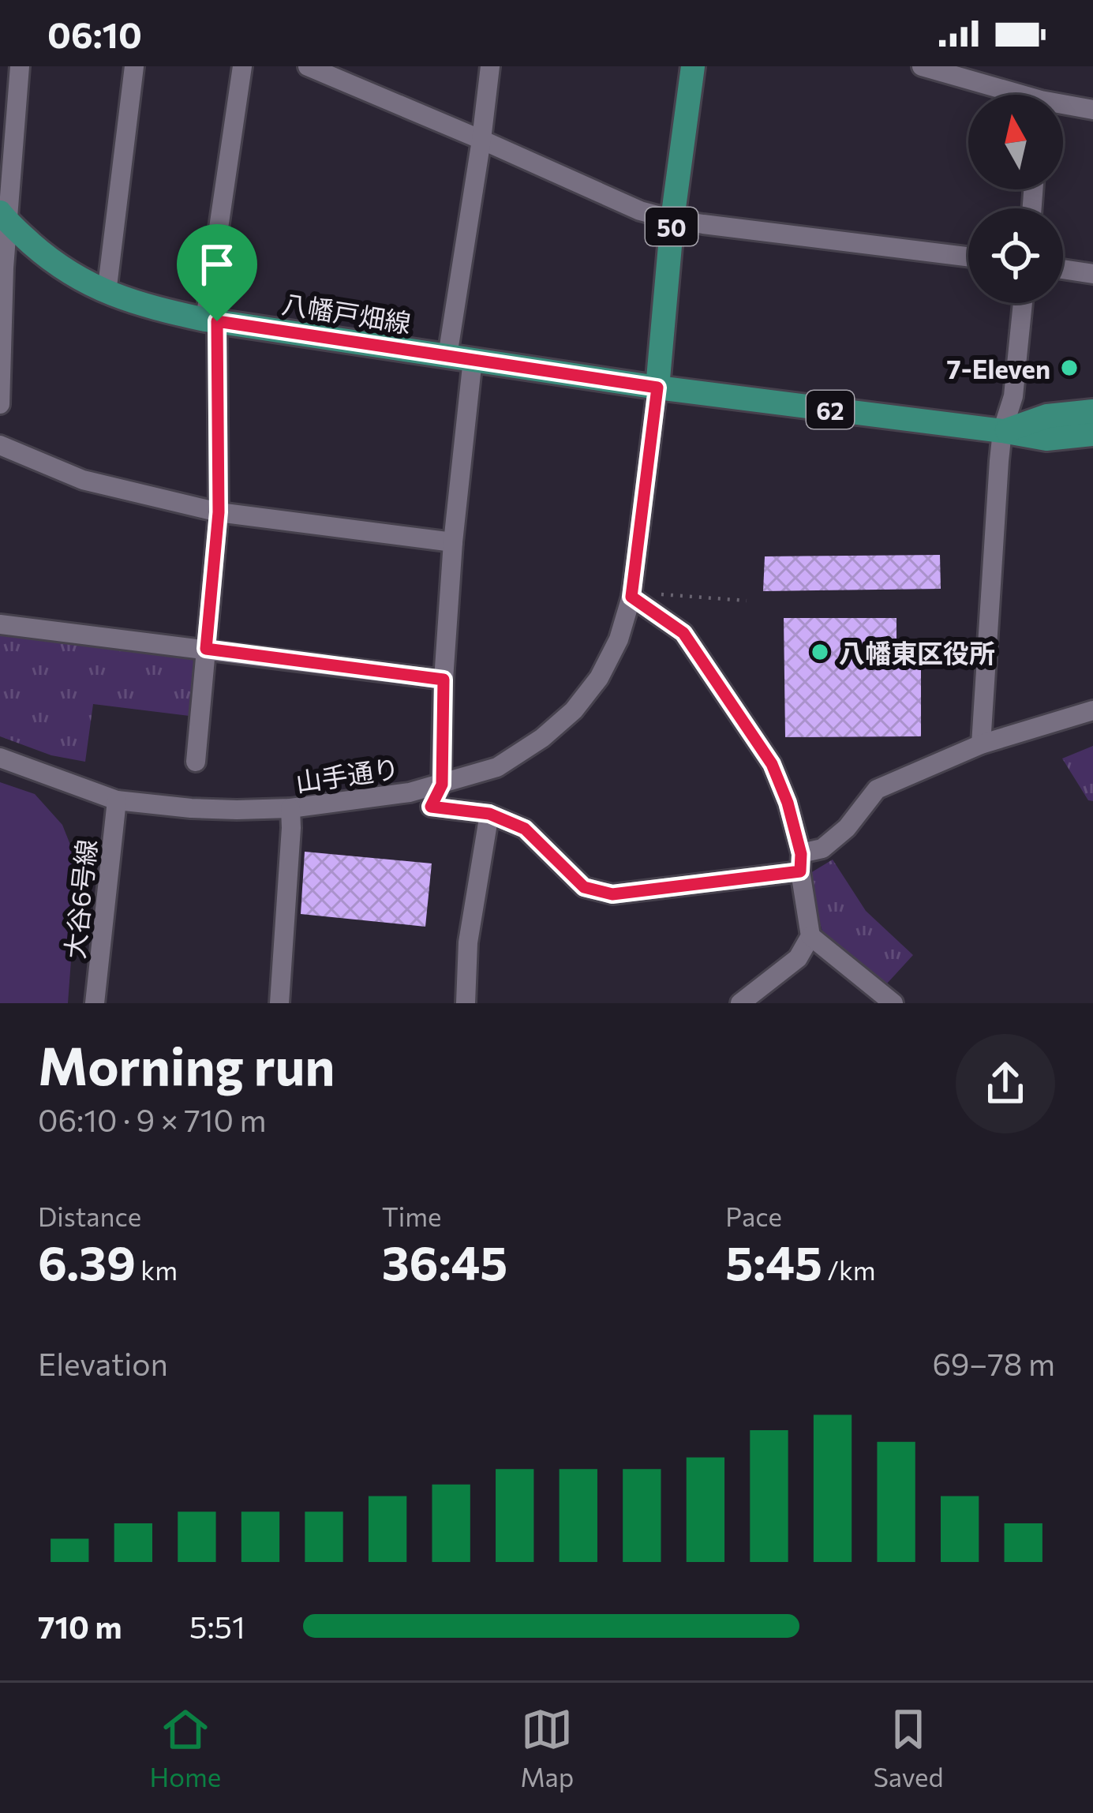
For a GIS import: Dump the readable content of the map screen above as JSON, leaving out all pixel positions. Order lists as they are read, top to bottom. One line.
{"streets":{"main road":["50","八幡戸畑線","62"],"street":["山手通り","大谷6号線"]},"crossings":[["50","八幡戸畑線"],["50","62"],["50","山手通り"],["八幡戸畑線","62"],["八幡戸畑線","山手通り"],["62","山手通り"],["山手通り","大谷6号線"]],"places":["7-Eleven","八幡東区役所"],"north":"top","page":{"status":"06:10","heading":["Morning run","06:10 · 9 × 710 m"],"stats":[["Distance","6.39 km"],["Time","36:45"],["Pace","5:45 /km"]],"chart":["Elevation","69–78 m"],"list":[{"name":"710 m","note":"5:51"}],"tabs":["Home","Map","Saved"]}}
